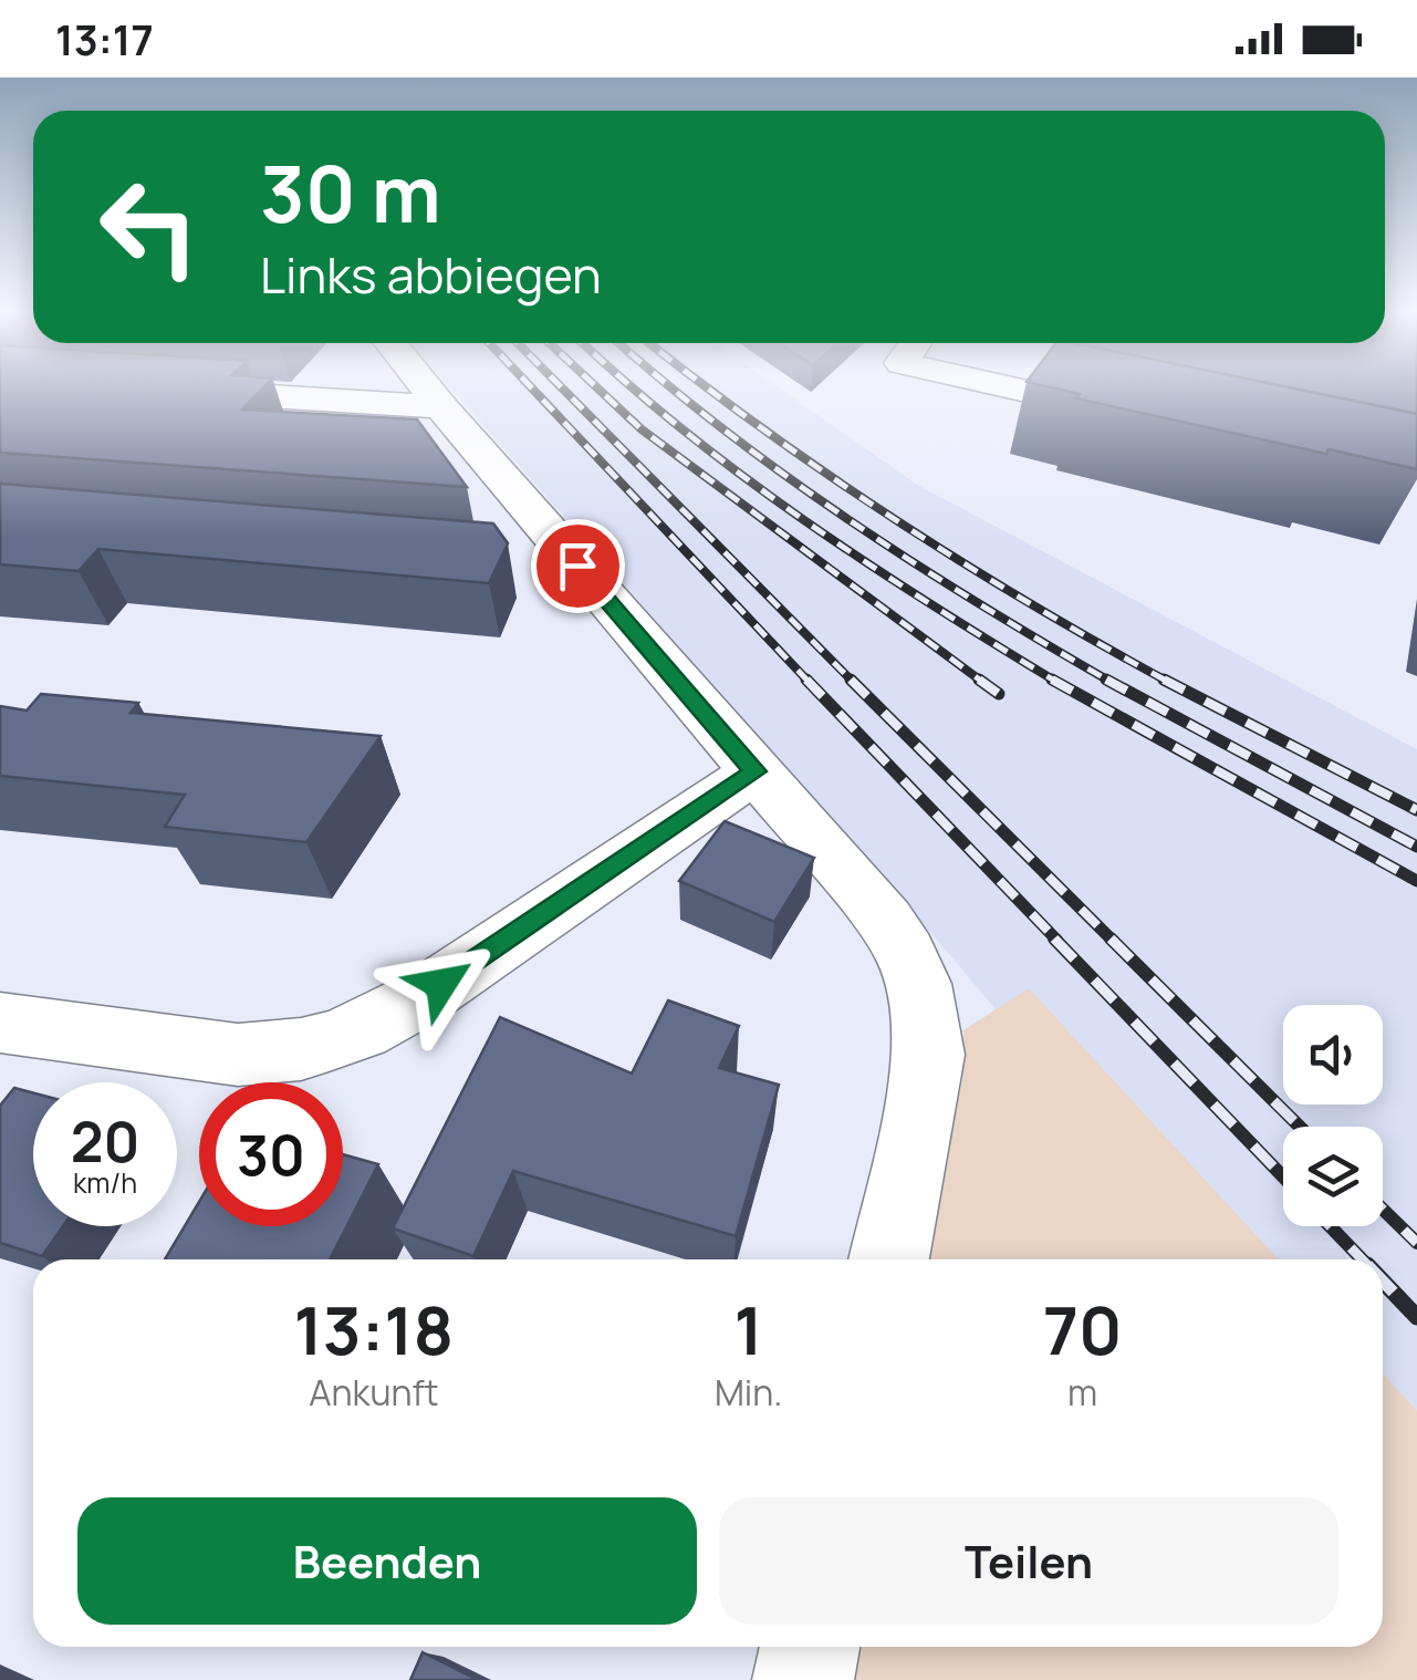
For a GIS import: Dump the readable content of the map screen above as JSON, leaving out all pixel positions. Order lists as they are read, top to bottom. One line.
{"page":{"status":"13:17","turn":["30 m","Links abbiegen"],"speed":"20 km/h","limit":"30","eta":["13:18","Ankunft","1","Min.","70","m"],"buttons":["Beenden","Teilen"]}}
